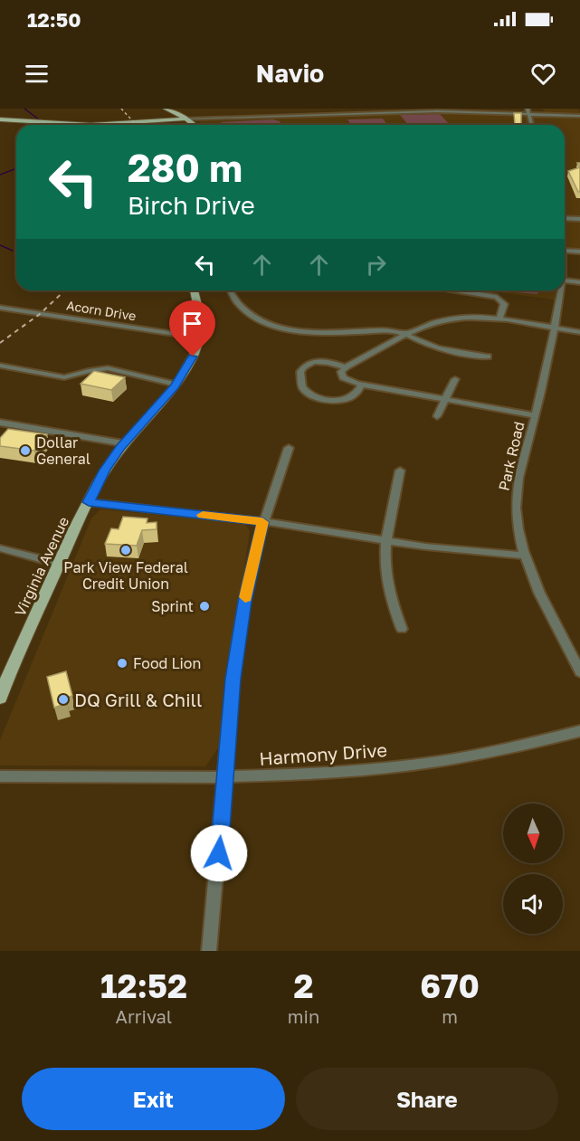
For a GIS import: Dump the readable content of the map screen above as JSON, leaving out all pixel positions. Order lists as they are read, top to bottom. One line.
{"streets":{"main road":["Virginia Avenue"],"street":["Acorn Drive","Park Road","Harmony Drive"]},"crossings":[["Acorn Drive","Virginia Avenue"]],"places":["Dollar General","Park View Federal Credit Union","Sprint","Food Lion","DQ Grill & Chill"],"north":"bottom","page":{"status":"12:50","header":"Navio","turn":["280 m","Birch Drive"],"eta":["12:52","Arrival","2","min","670","m"],"buttons":["Exit","Share"]}}
